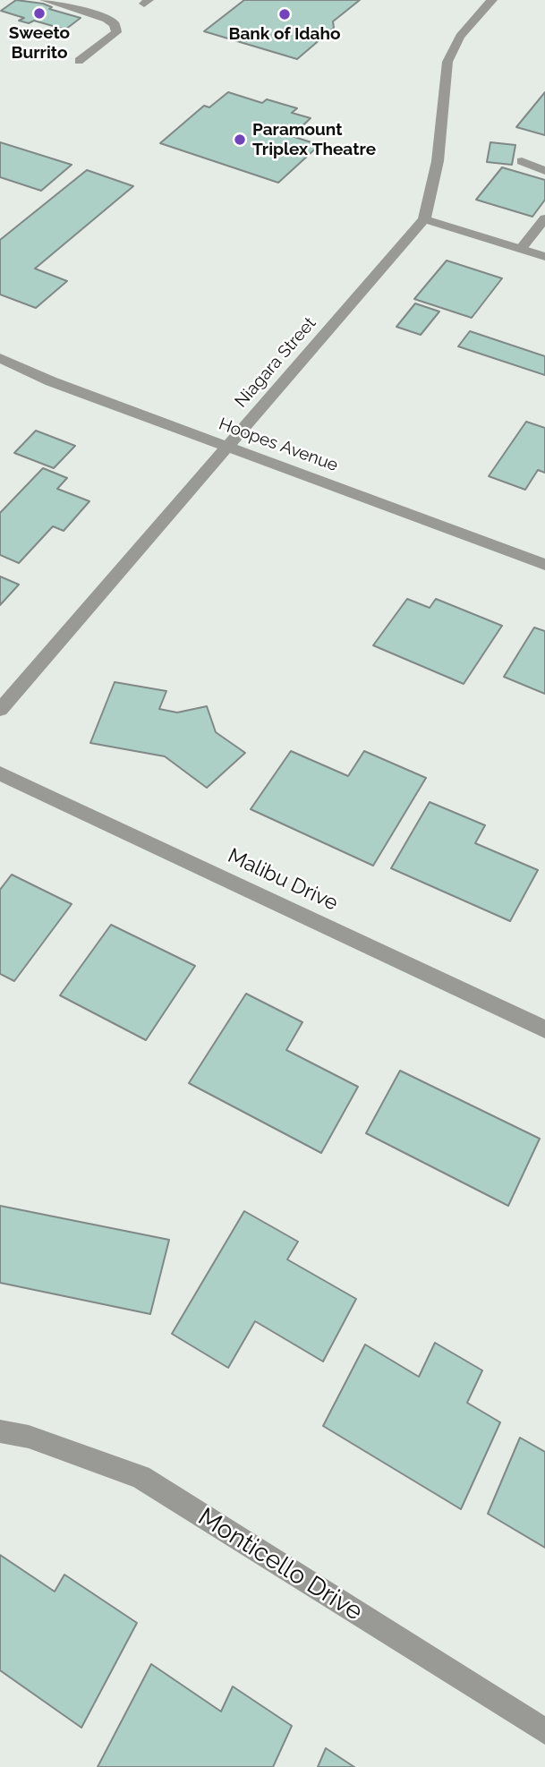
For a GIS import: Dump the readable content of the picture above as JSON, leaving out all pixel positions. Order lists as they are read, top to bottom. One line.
{"streets":{"street":["Niagara Street","Hoopes Avenue","Malibu Drive","Monticello Drive"]},"crossings":[["Niagara Street","Hoopes Avenue"]],"places":["Sweeto Burrito","Bank of Idaho","Paramount Triplex Theatre"]}
